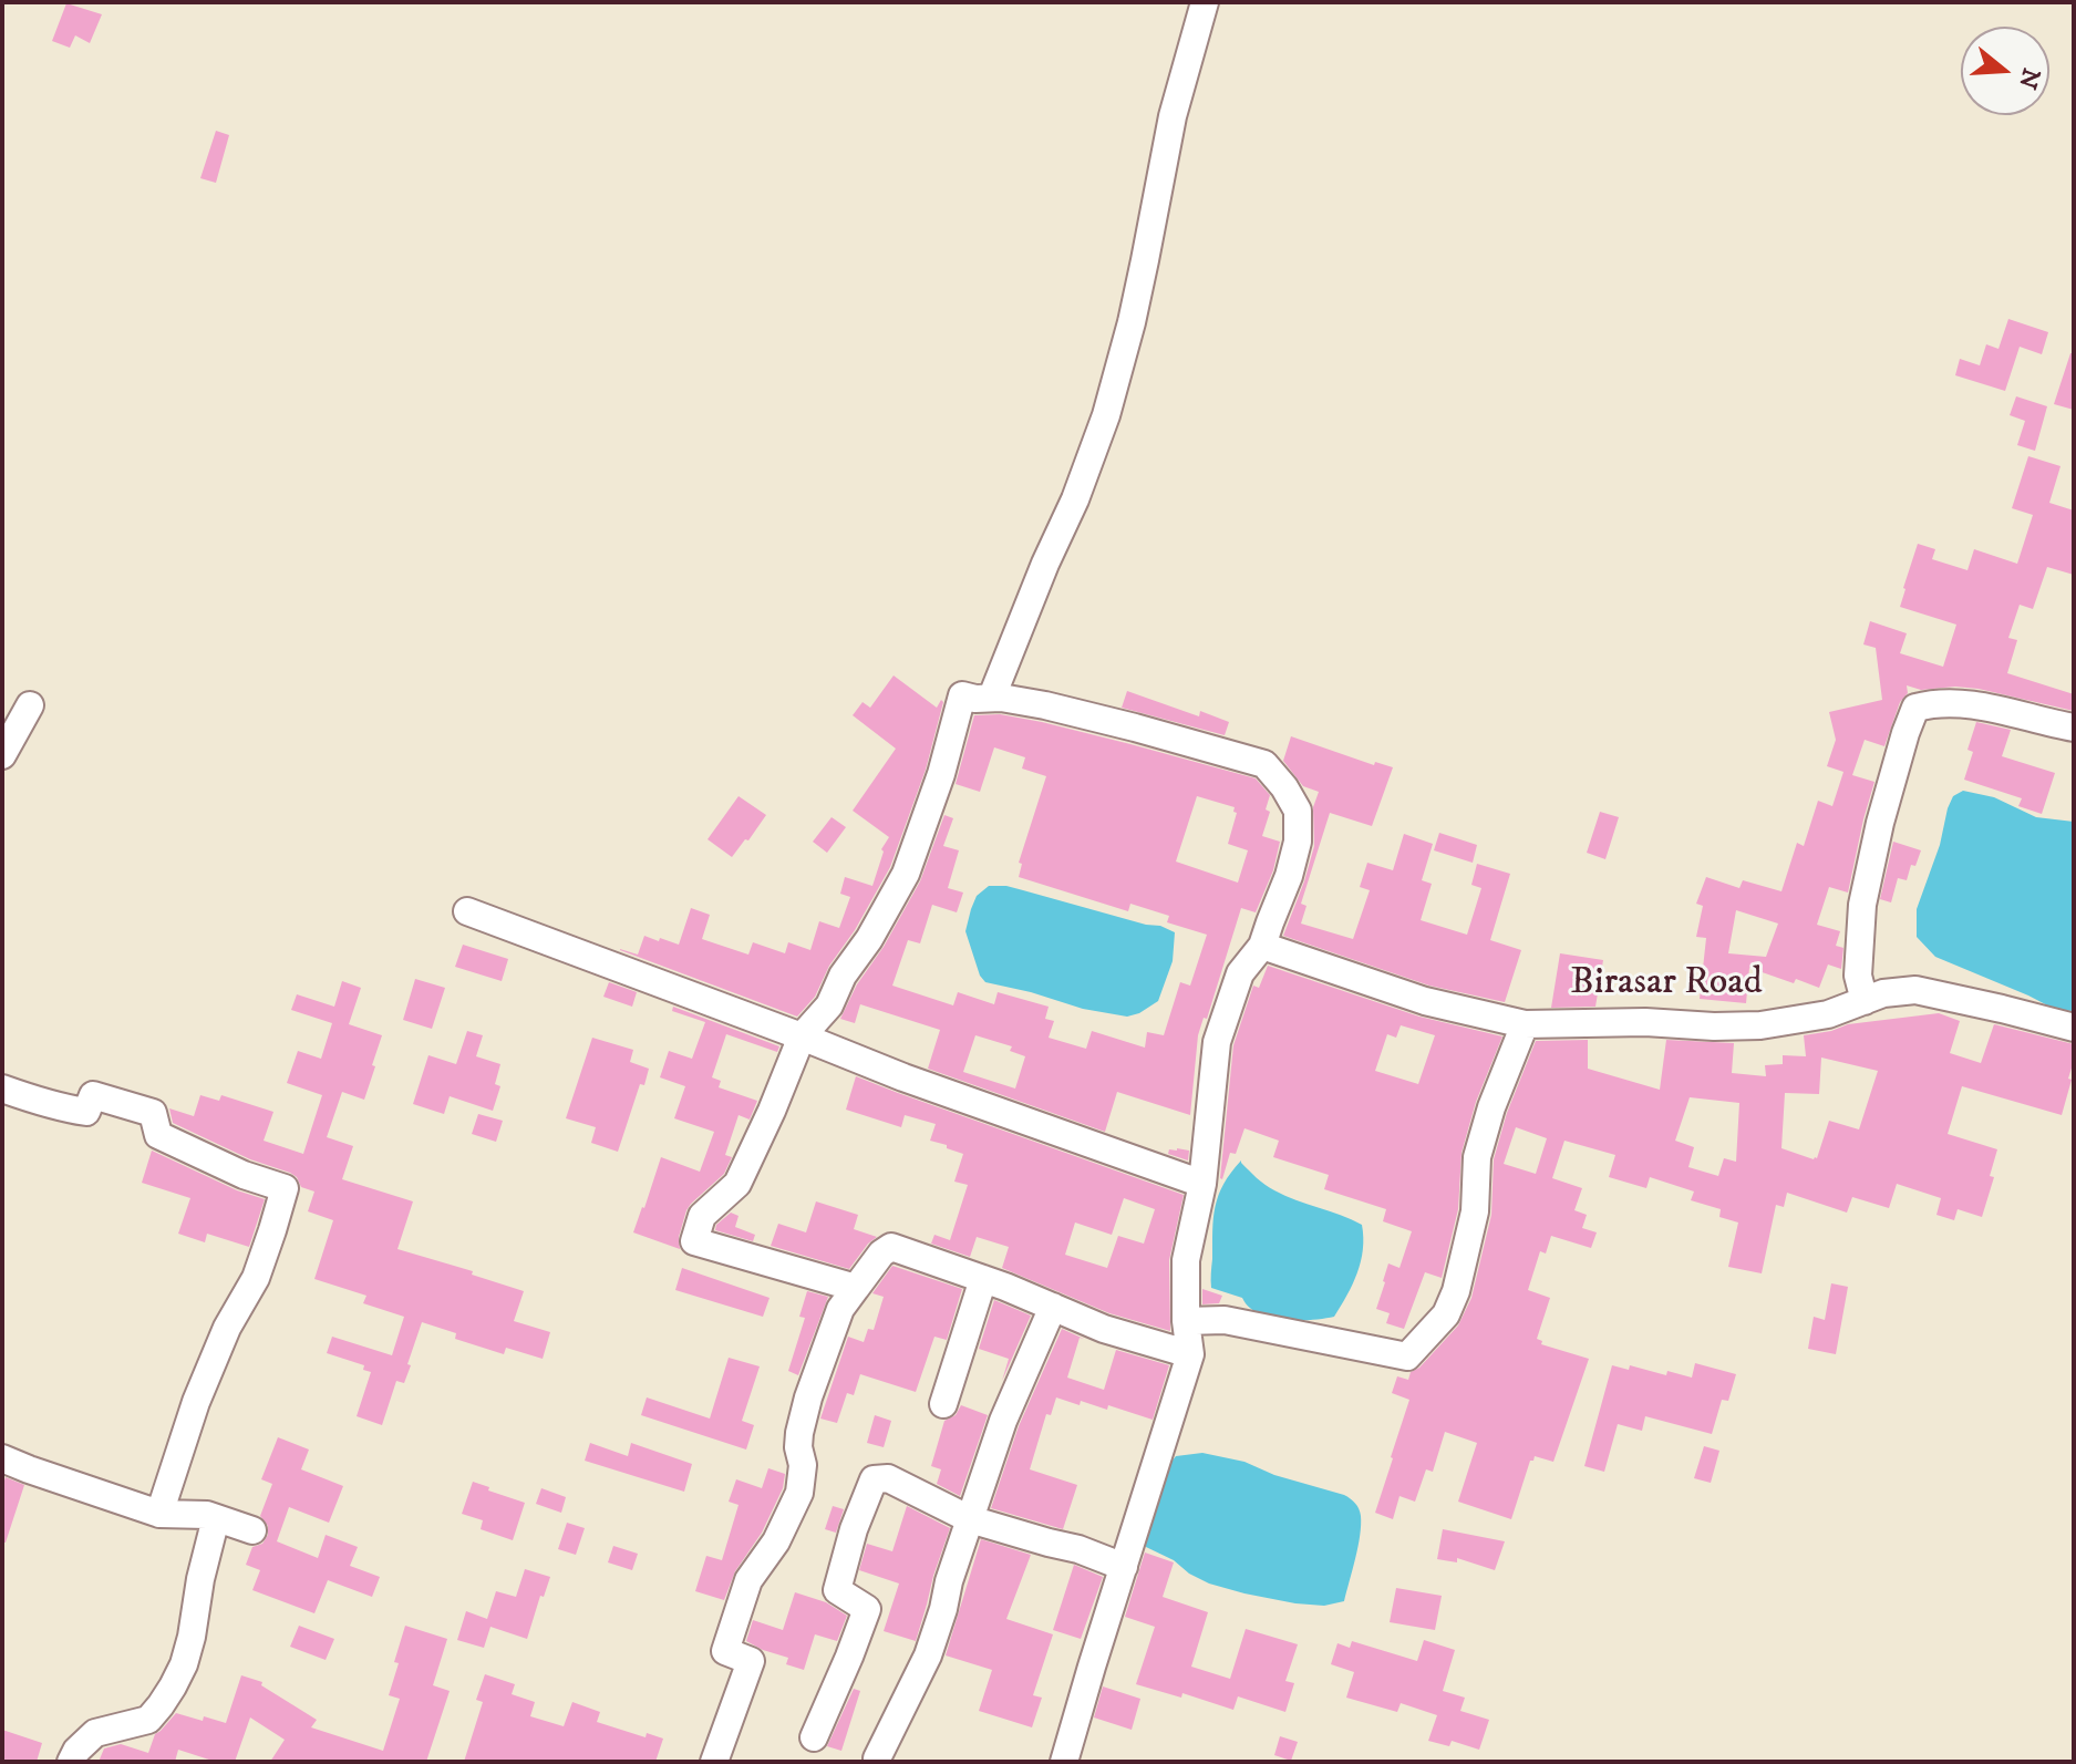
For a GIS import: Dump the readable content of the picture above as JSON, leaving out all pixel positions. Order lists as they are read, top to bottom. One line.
{"streets":{"street":["Birasar Road"]},"north":"right"}
